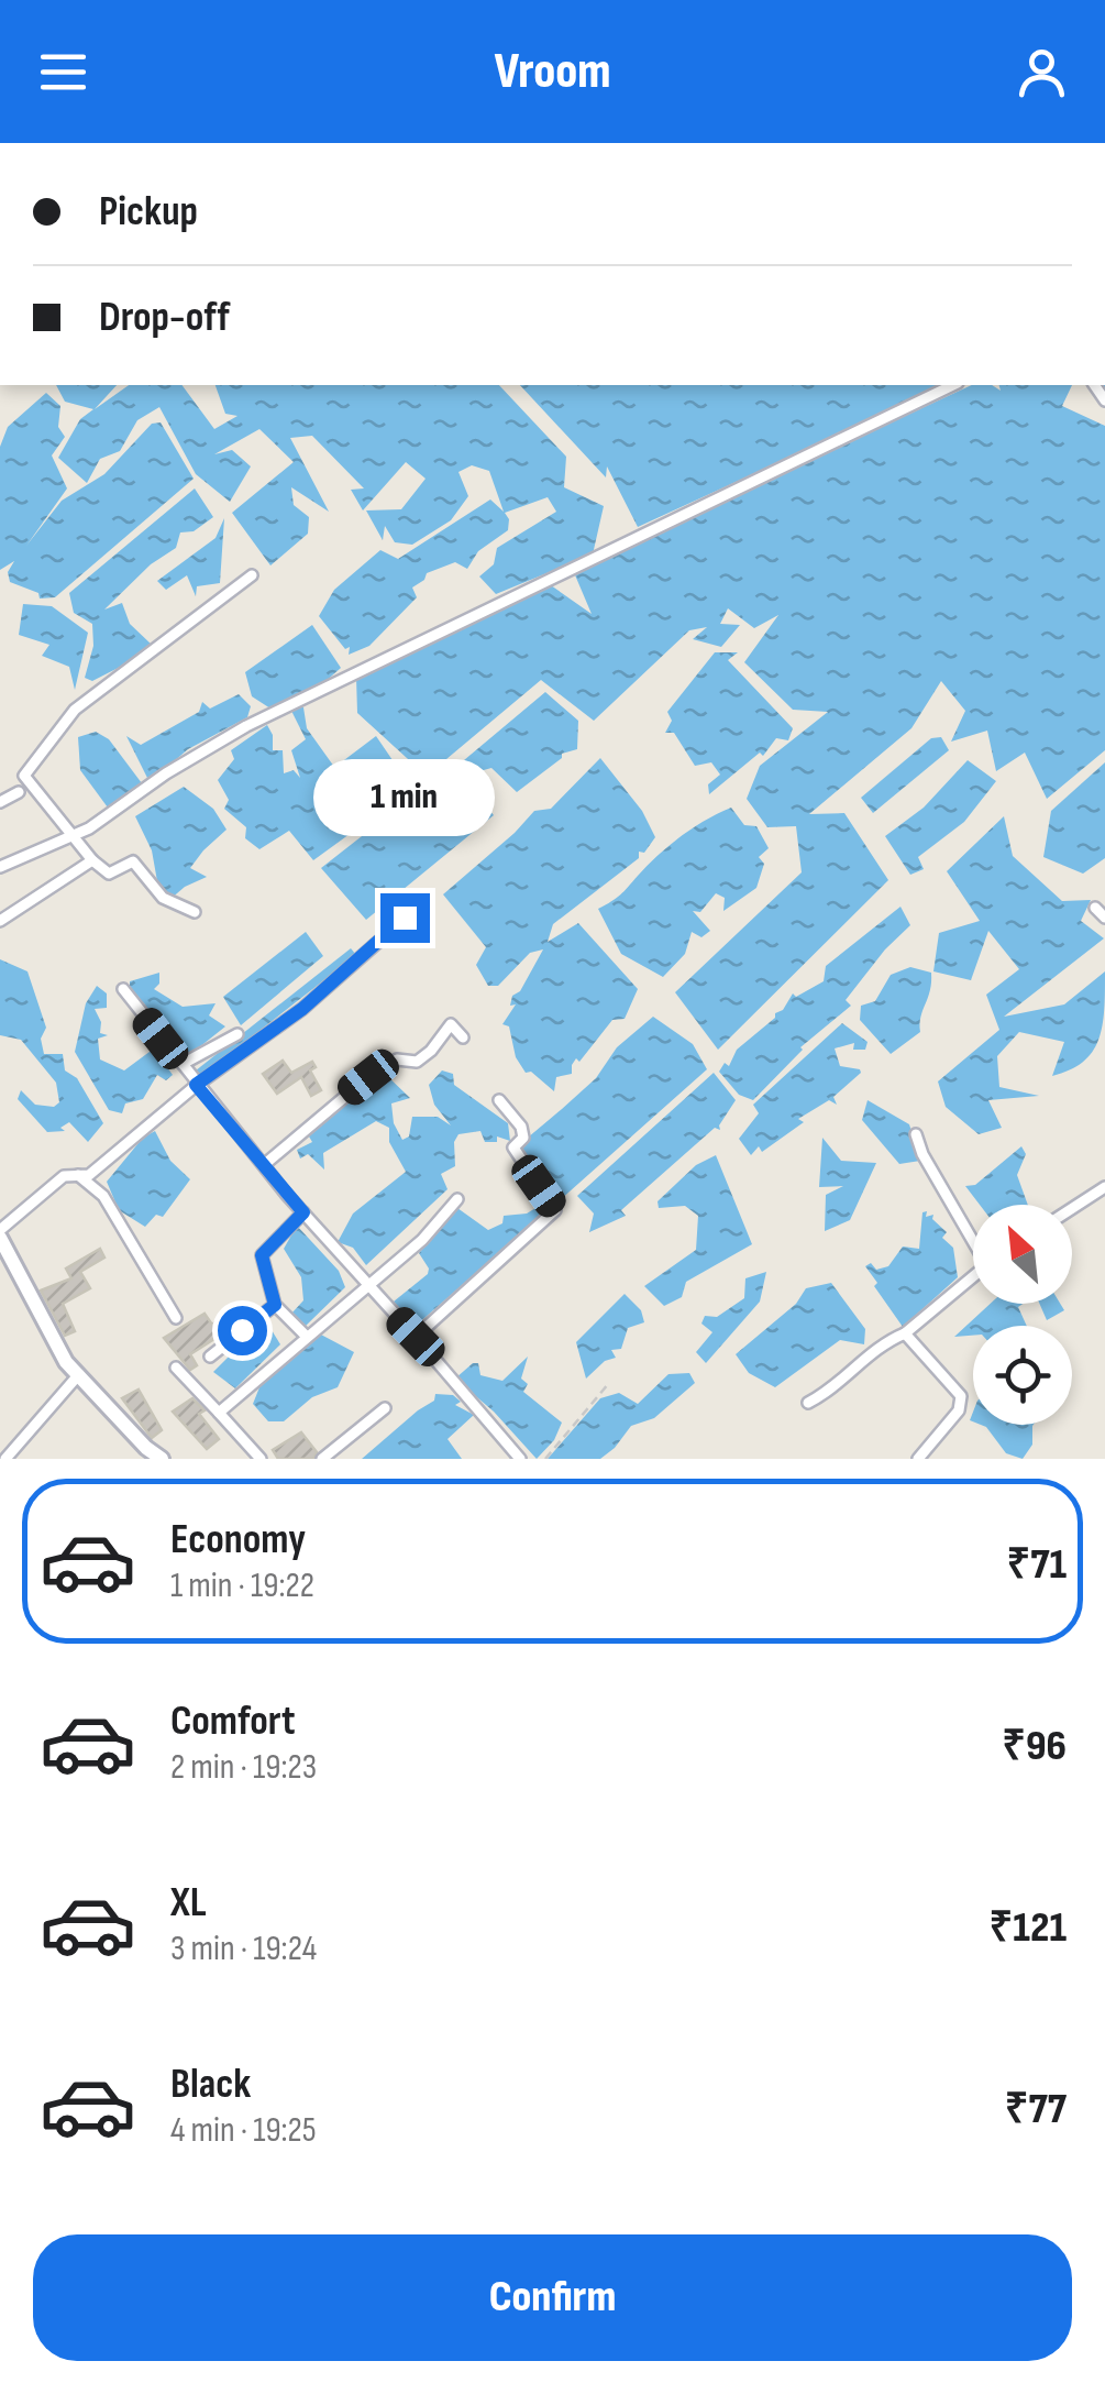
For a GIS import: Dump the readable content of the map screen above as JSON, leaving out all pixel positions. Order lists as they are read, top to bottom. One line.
{"north":"top left","page":{"header":"Vroom","banner":["Pickup","Drop-off"],"bubble":"1 min","list":[{"name":"Economy","note":"1 min · 19:22","value":"₹71"},{"name":"Comfort","note":"2 min · 19:23","value":"₹96"},{"name":"XL","note":"3 min · 19:24","value":"₹121"},{"name":"Black","note":"4 min · 19:25","value":"₹77"}],"buttons":"Confirm"}}
